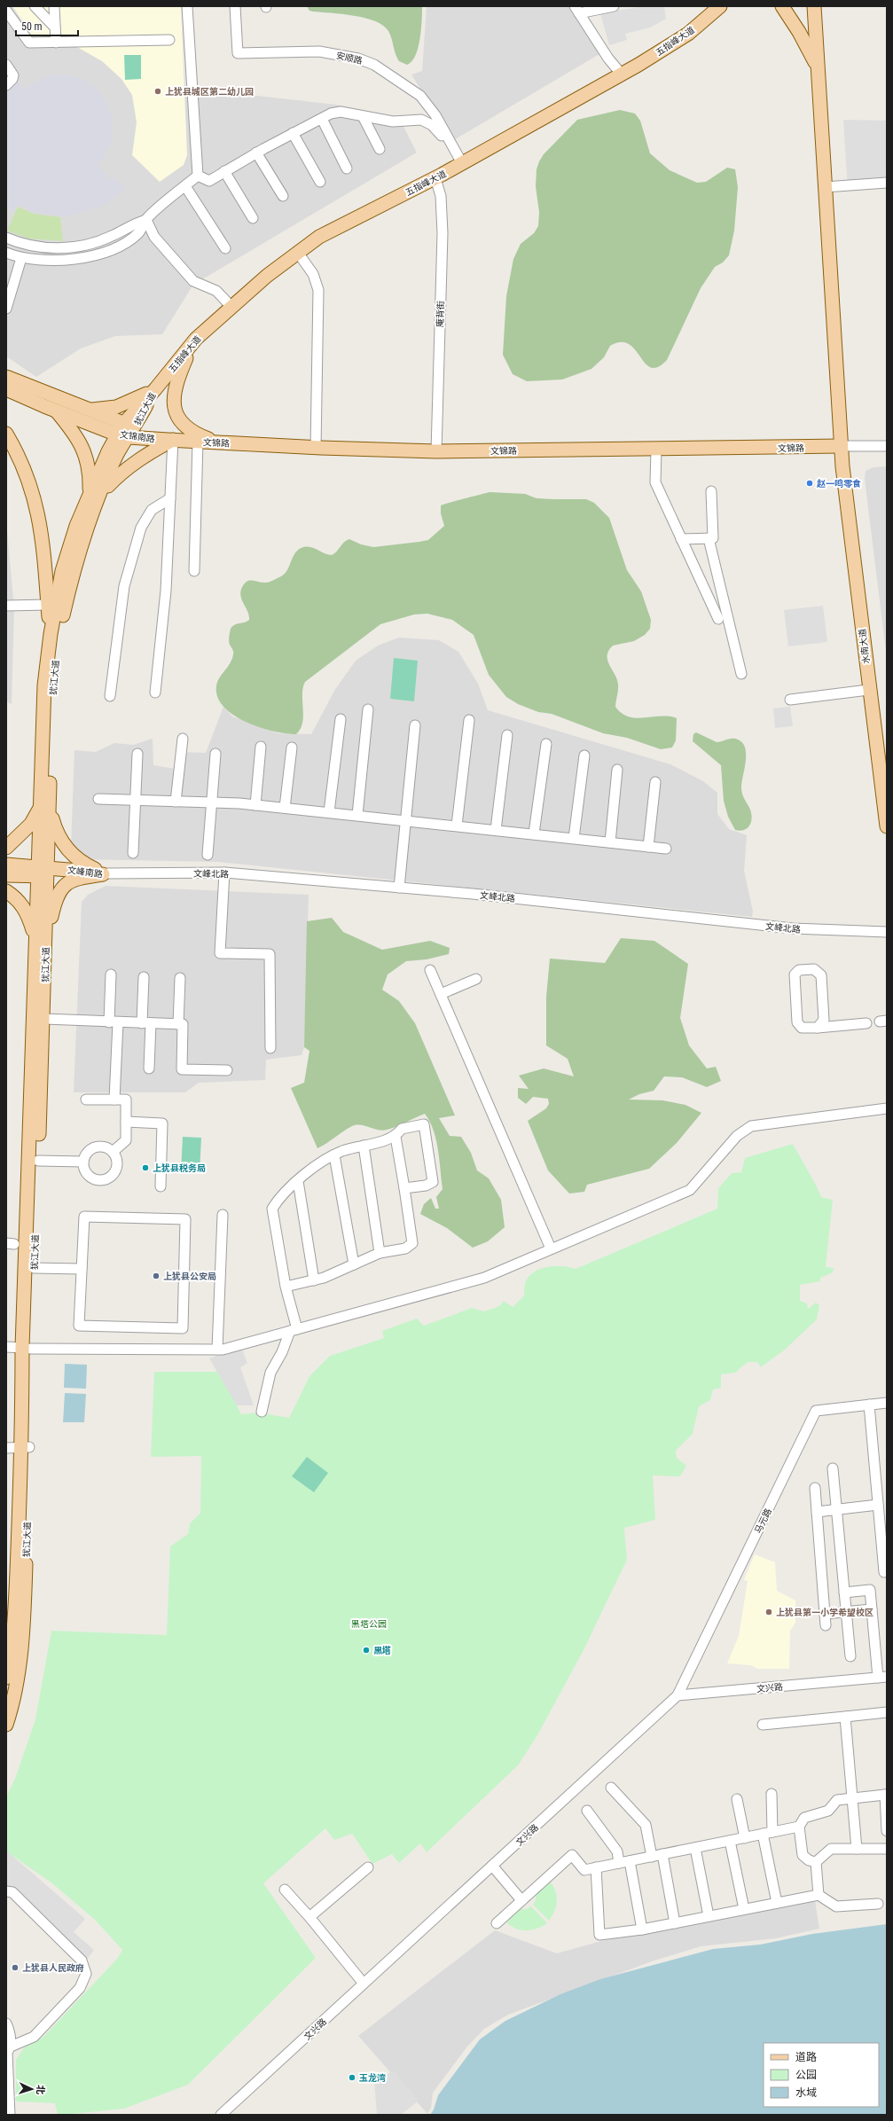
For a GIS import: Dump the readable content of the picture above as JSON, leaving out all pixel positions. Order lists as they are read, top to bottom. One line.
{"streets":{"main road":["五指峰大道","犹江大道","文锦南路","文锦路","水南大道","文峰南路"],"street":["安顺路","庵背街","文峰北路","马元路","文兴路"]},"crossings":[["五指峰大道","安顺路"],["五指峰大道","庵背街"],["五指峰大道","犹江大道"],["庵背街","文锦路"],["犹江大道","文锦南路"],["犹江大道","文峰南路"],["文锦南路","文锦路"],["文锦路","水南大道"],["文峰南路","文峰北路"],["马元路","文兴路"]],"parks":["黑塔公园"],"places":["上犹县城区第二幼儿园","赵一鸣零食","上犹县税务局","上犹县公安局","上犹县第一小学希望校区","黑塔","上犹县人民政府","玉龙湾"],"legend":["道路","公园","水域"],"scale_bar":"50 m","north":"right"}
